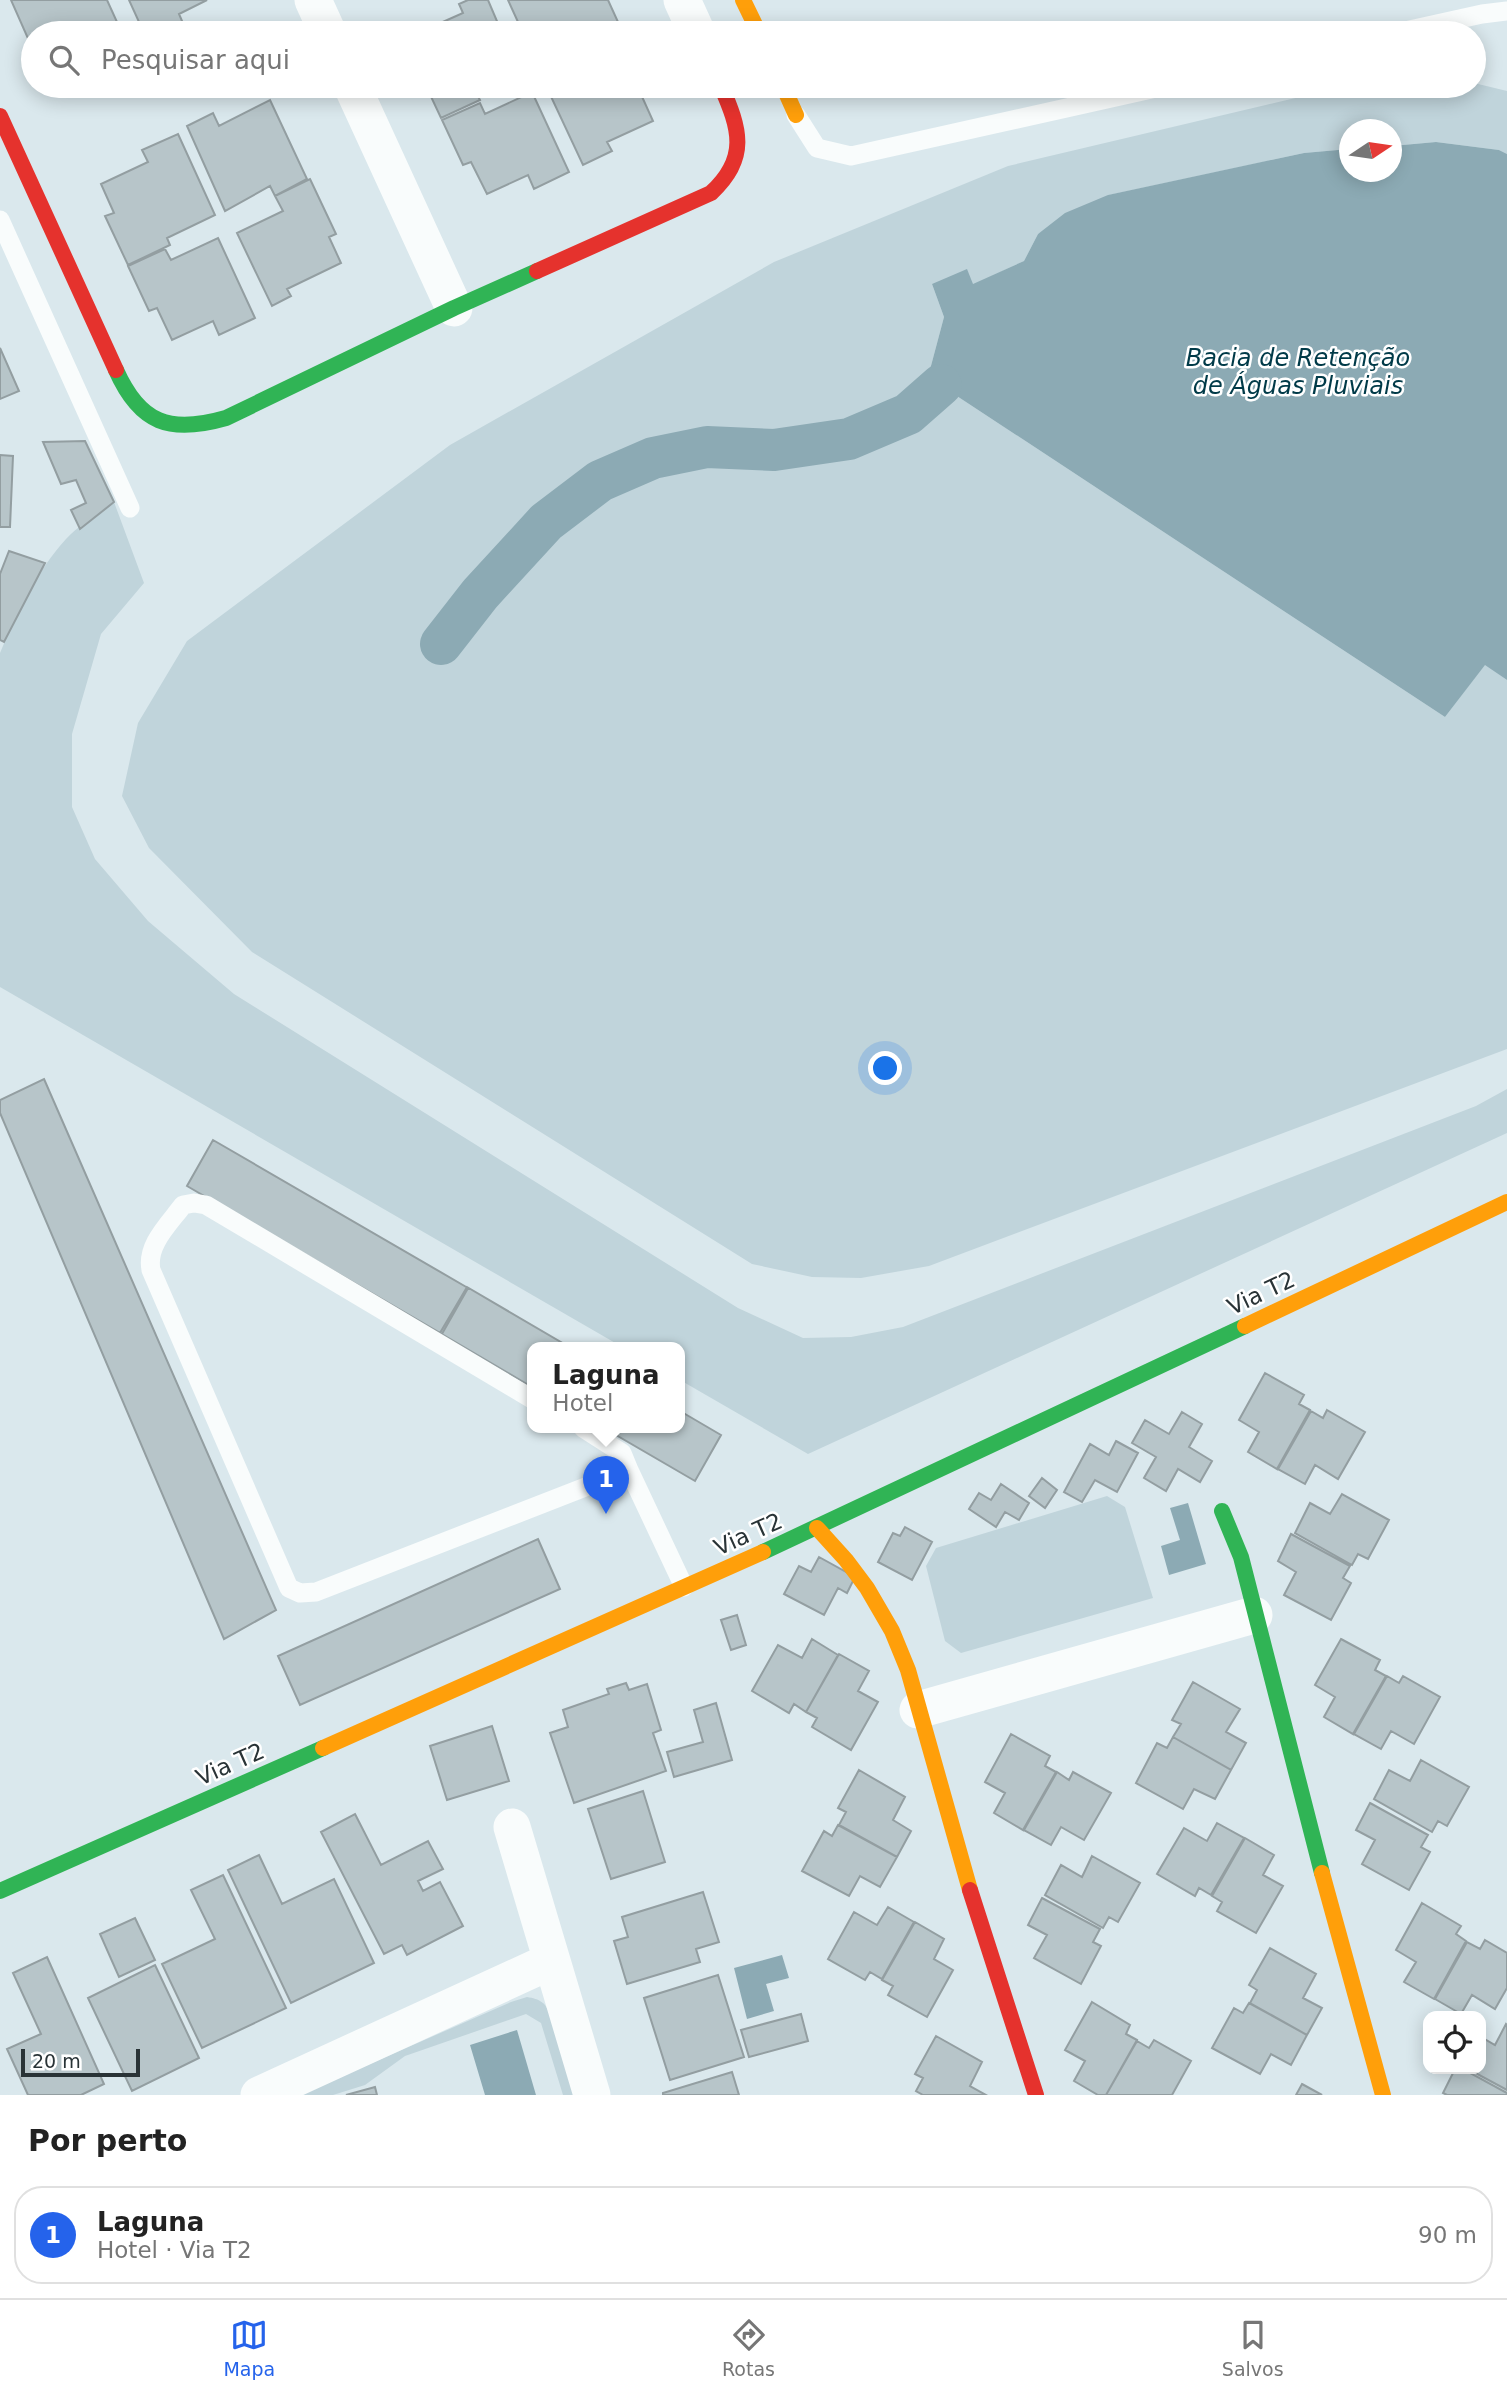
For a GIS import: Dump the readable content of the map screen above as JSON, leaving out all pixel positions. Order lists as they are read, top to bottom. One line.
{"streets":{"street":["Via T2"]},"water":["Bacia de Retenção de Águas Pluviais"],"scale_bar":"20 m","north":"right","page":{"search":"Pesquisar aqui","popup":["Laguna","Hotel"],"pins":"1","scale":"20 m","heading":"Por perto","list":[{"mark":"1","name":"Laguna","note":"Hotel · Via T2","value":"90 m"}],"nav":["Mapa","Rotas","Salvos"]}}
